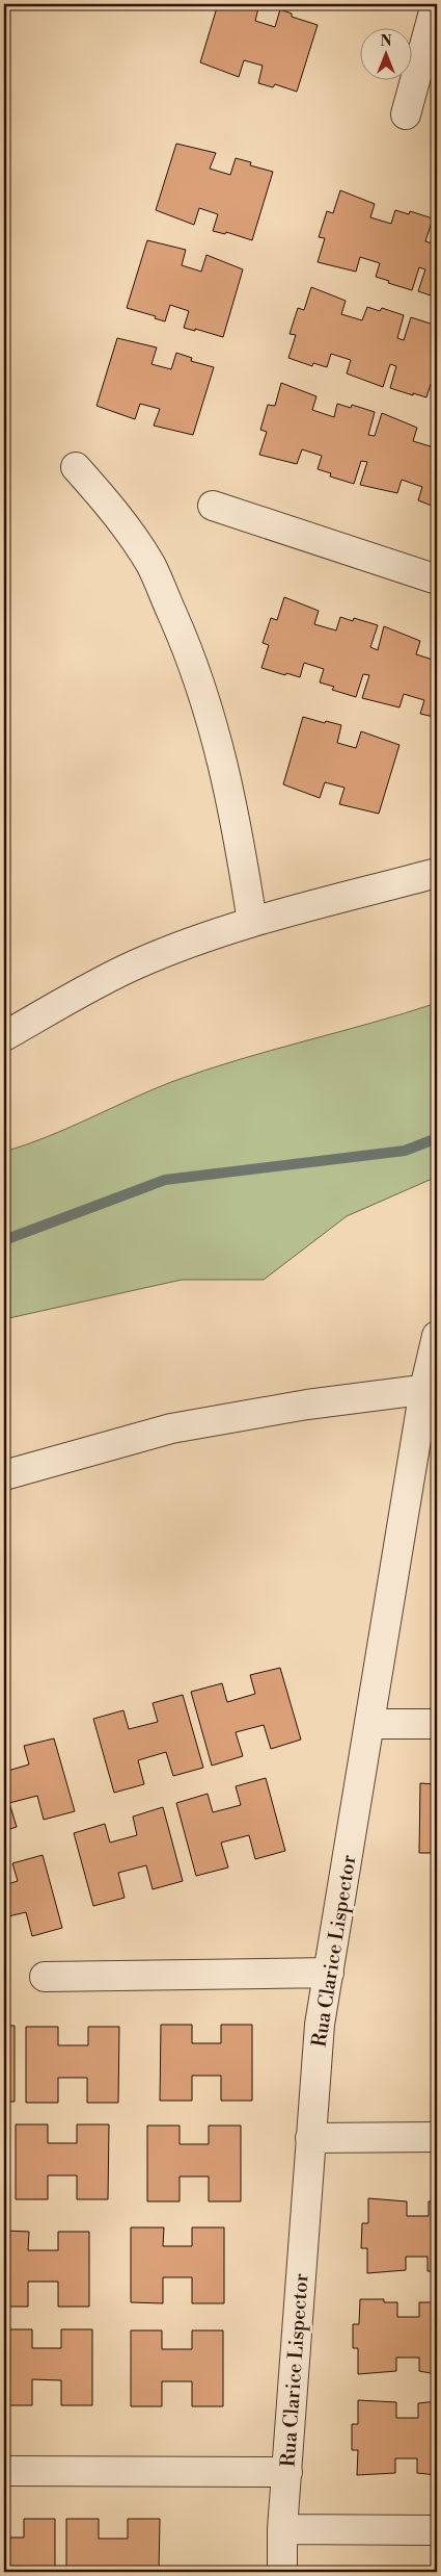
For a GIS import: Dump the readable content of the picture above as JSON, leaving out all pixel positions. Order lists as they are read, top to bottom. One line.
{"streets":{"street":["Rua Clarice Lispector"]},"north":"top"}
